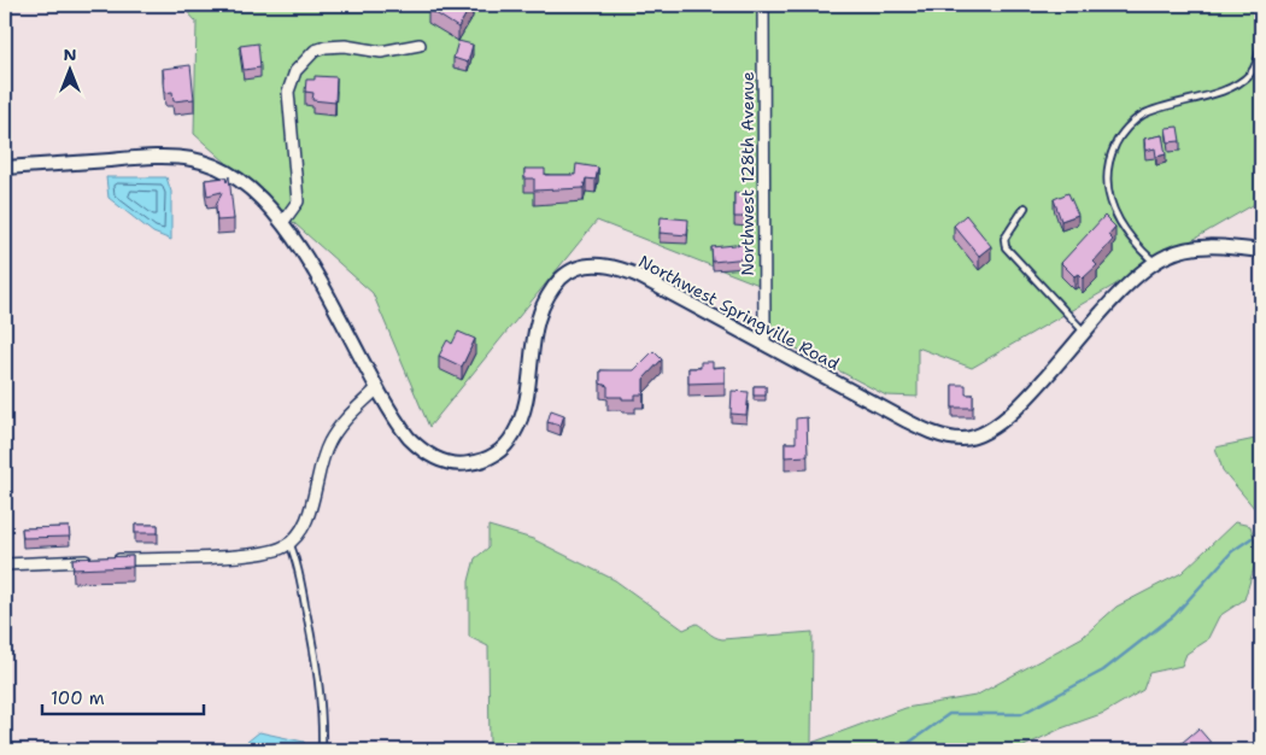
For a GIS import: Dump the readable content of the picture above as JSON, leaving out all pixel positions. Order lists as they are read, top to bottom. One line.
{"streets":{"street":["Northwest 128th Avenue","Northwest Springville Road"]},"crossings":[["Northwest 128th Avenue","Northwest Springville Road"]],"scale_bar":"100 m","north":"top"}
